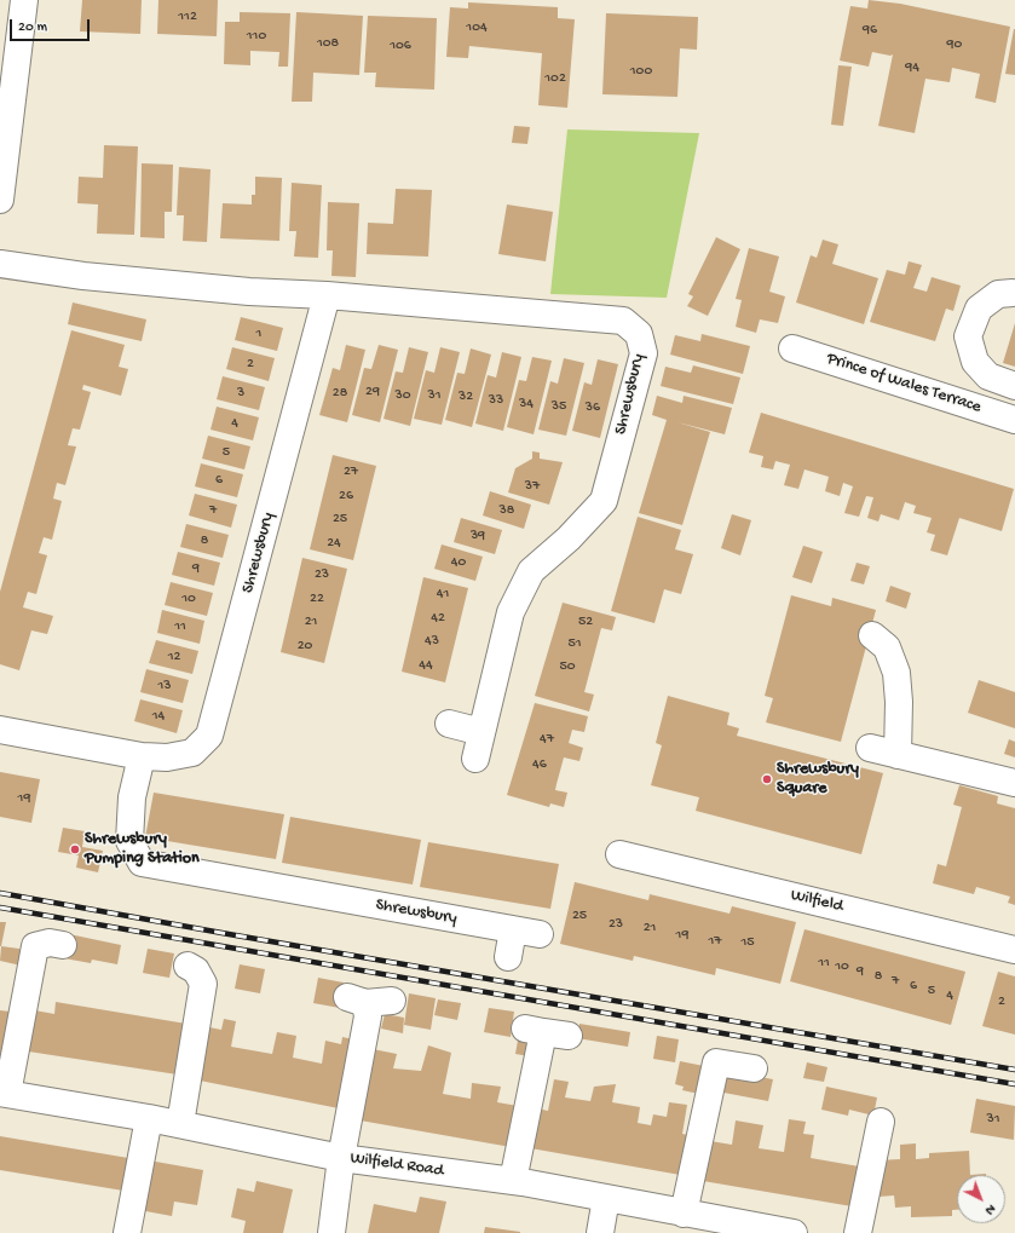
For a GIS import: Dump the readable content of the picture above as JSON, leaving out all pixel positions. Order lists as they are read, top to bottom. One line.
{"streets":{"street":["Prince of Wales Terrace","Shrewsbury","Wilfield","Wilfield Road"]},"places":["Shrewsbury Square","Shrewsbury Pumping Station"],"house_numbers":["112","104","96","110","108","90","106","94","100","102","1","2","29","3","28","30","31","32","33","34","35","36","4","5","27","6","37","26","7","38","25","39","8","24","40","9","23","41","10","22","42","21","52","11","43","51","20","12","44","50","13","14","47","46","19","25","23","21","19","17","15","11","10","9","8","7","6","5","4","2","31"],"scale_bar":"20 m","north":"bottom right"}
